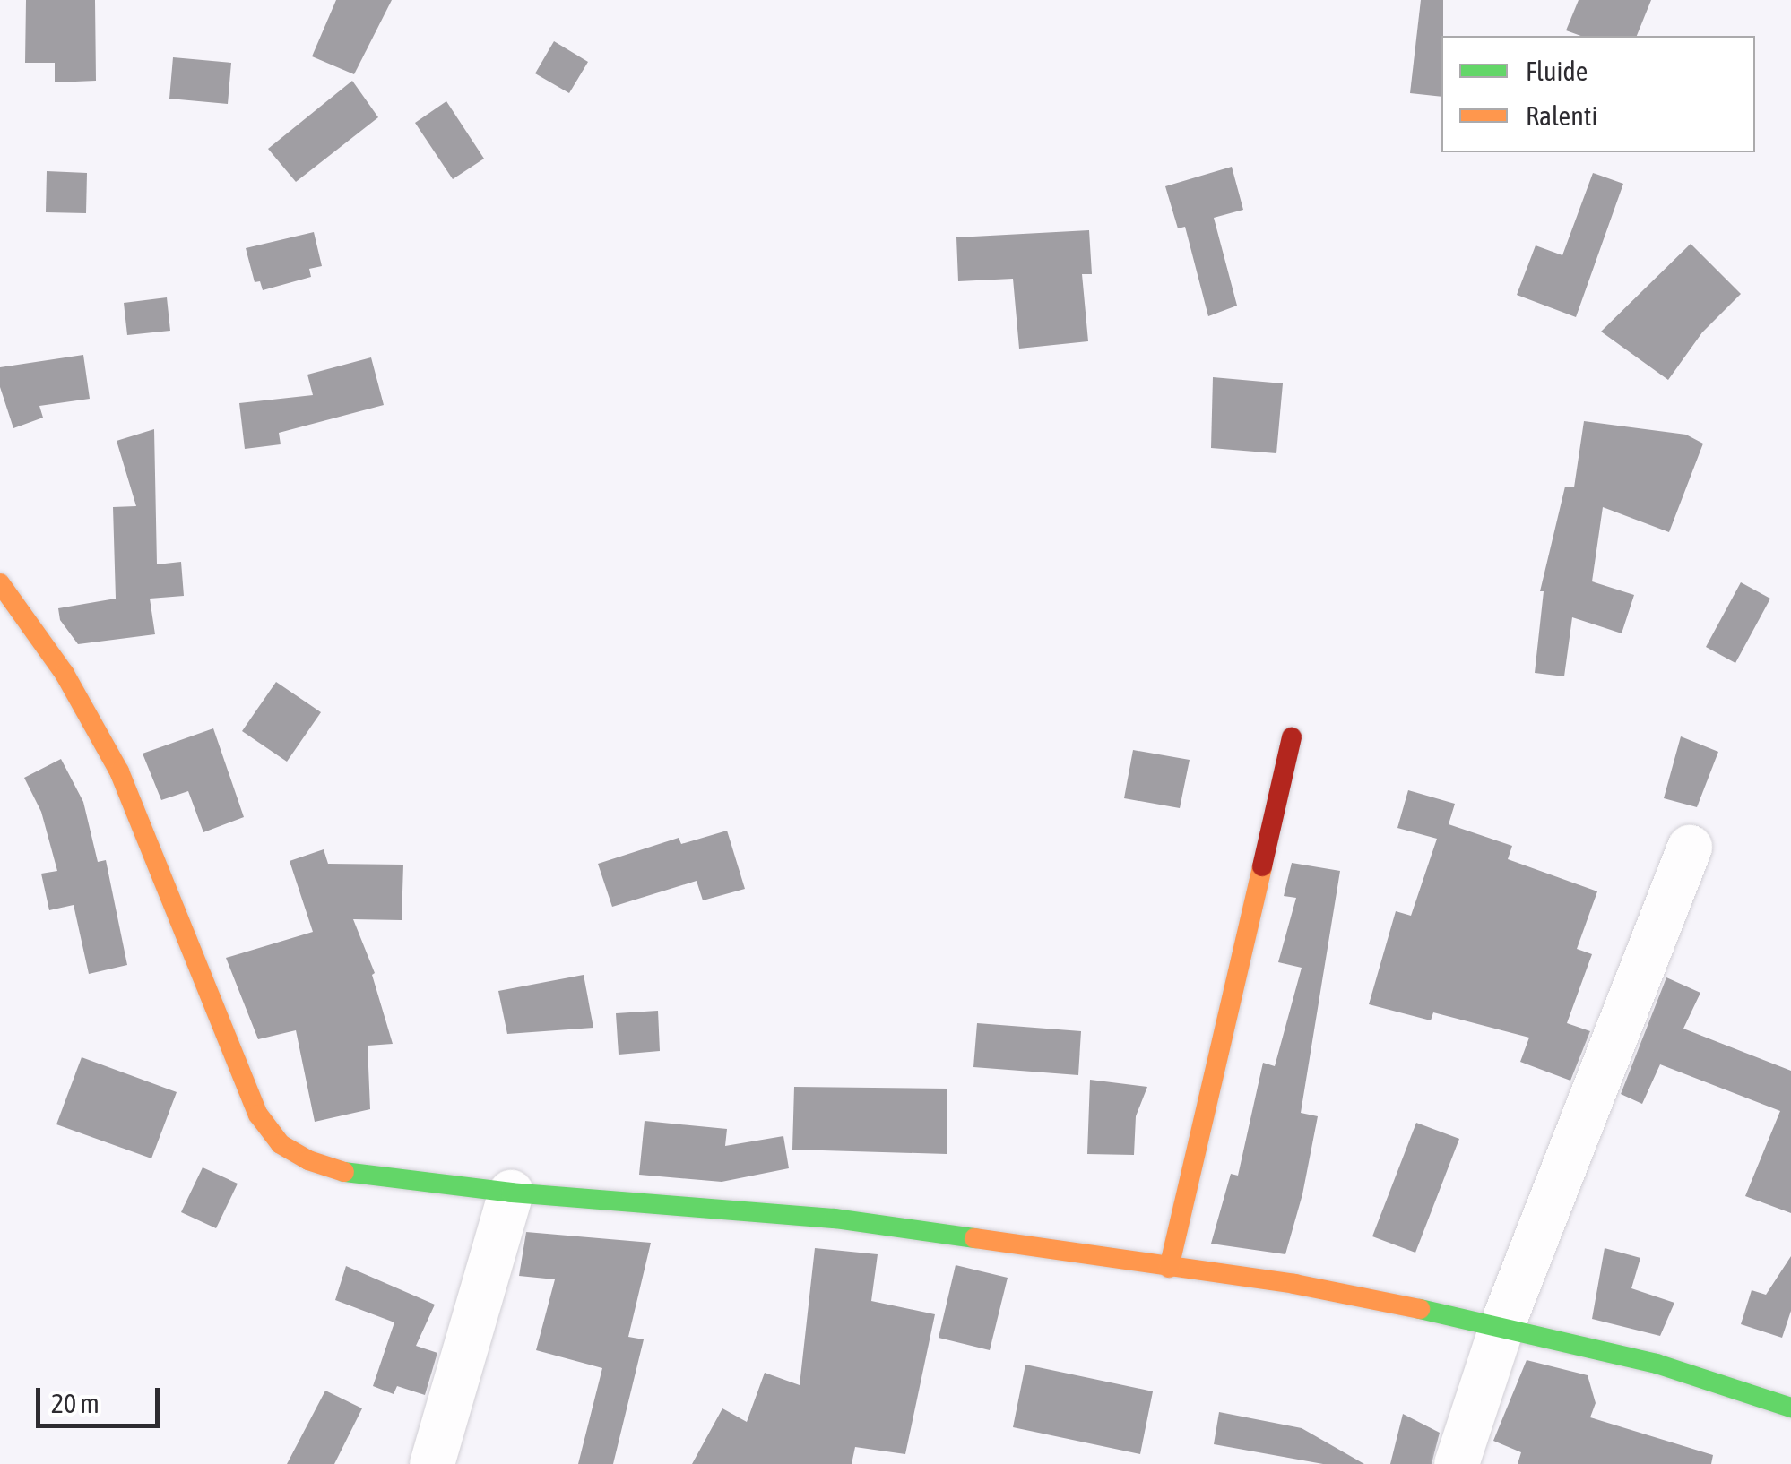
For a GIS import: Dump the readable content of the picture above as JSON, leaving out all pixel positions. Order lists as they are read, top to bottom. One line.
{"legend":["Fluide","Ralenti"],"scale_bar":"20 m"}
